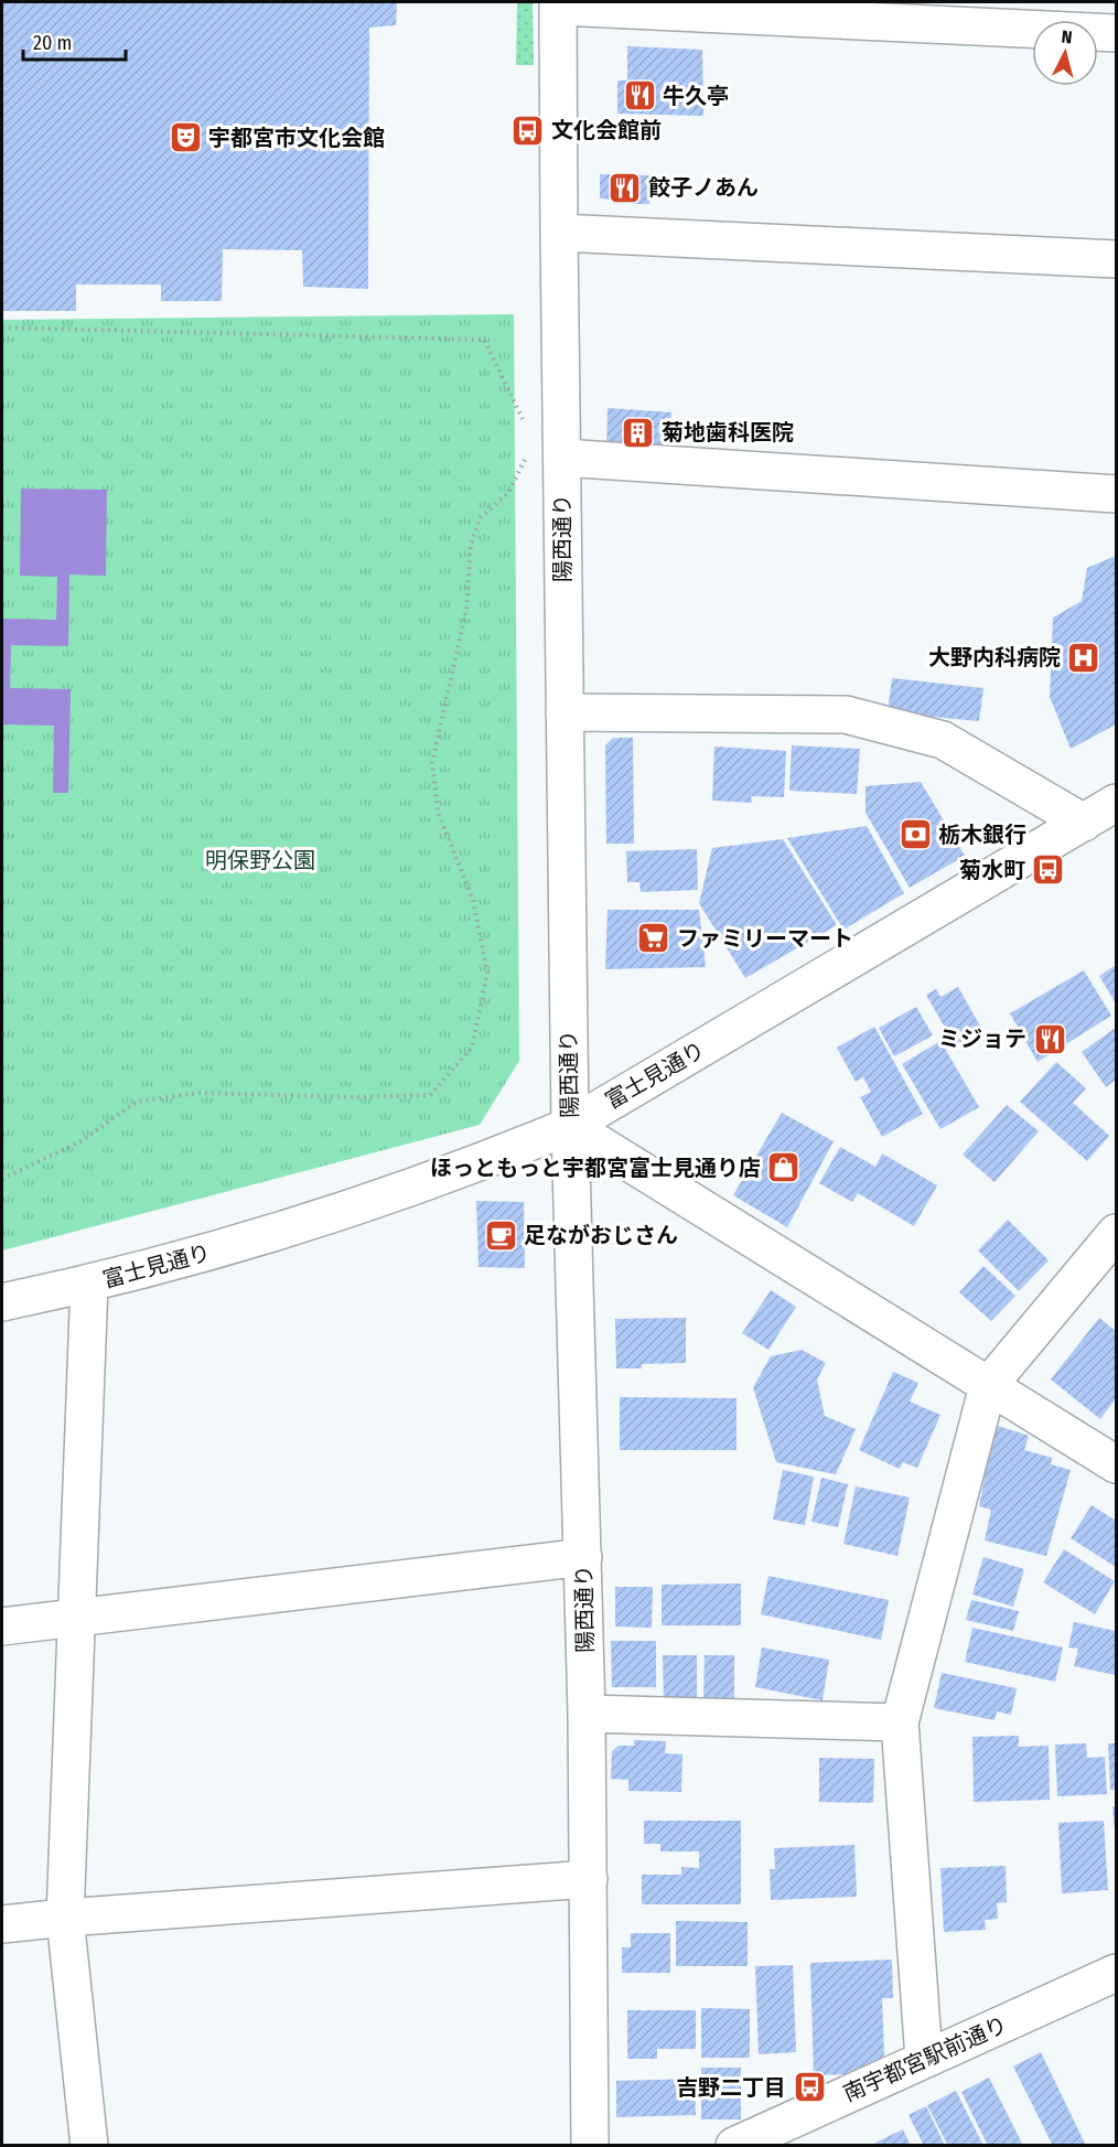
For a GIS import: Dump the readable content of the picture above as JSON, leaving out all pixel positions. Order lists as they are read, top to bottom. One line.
{"streets":{"street":["陽西通り","富士見通り","南宇都宮駅前通り"]},"crossings":[["陽西通り","富士見通り"]],"parks":["明保野公園"],"places":{"restaurant":["牛久亭","餃子ノあん","ミジョテ"],"bus stop":["文化会館前","菊水町","吉野二丁目"],"theatre":["宇都宮市文化会館"],"building":["菊地歯科医院"],"hospital":["大野内科病院"],"bank":["栃木銀行"],"supermarket":["ファミリーマート"],"shop":["ほっともっと宇都宮富士見通り店"],"cafe":["足ながおじさん"]},"scale_bar":"20 m","north":"top"}
